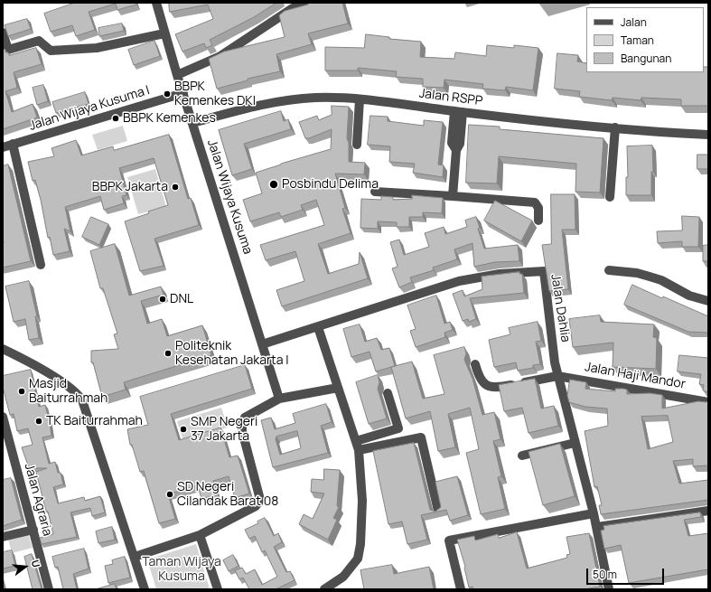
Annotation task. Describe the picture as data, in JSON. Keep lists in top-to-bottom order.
{
  "streets": {
    "street": [
      "Jalan RSPP",
      "Jalan Wijaya Kusuma I",
      "Jalan Wijaya Kusuma",
      "Jalan Dahlia",
      "Jalan Haji Mandor",
      "Jalan Agraria"
    ]
  },
  "crossings": [
    ["Jalan RSPP", "Jalan Wijaya Kusuma"],
    ["Jalan Wijaya Kusuma I", "Jalan Wijaya Kusuma"],
    ["Jalan Wijaya Kusuma", "Jalan Dahlia"],
    ["Jalan Dahlia", "Jalan Haji Mandor"]
  ],
  "parks": ["Taman Wijaya Kusuma"],
  "places": [
    "BBPK Kemenkes DKI",
    "BBPK Kemenkes",
    "Posbindu Delima",
    "BBPK Jakarta",
    "DNL",
    "Politeknik Kesehatan Jakarta I",
    "Masjid Baiturrahmah",
    "TK Baiturrahmah",
    "SMP Negeri 37 Jakarta",
    "SD Negeri Cilandak Barat 08"
  ],
  "legend": ["Jalan", "Taman", "Bangunan"],
  "scale_bar": "50 m",
  "north": "right"
}
